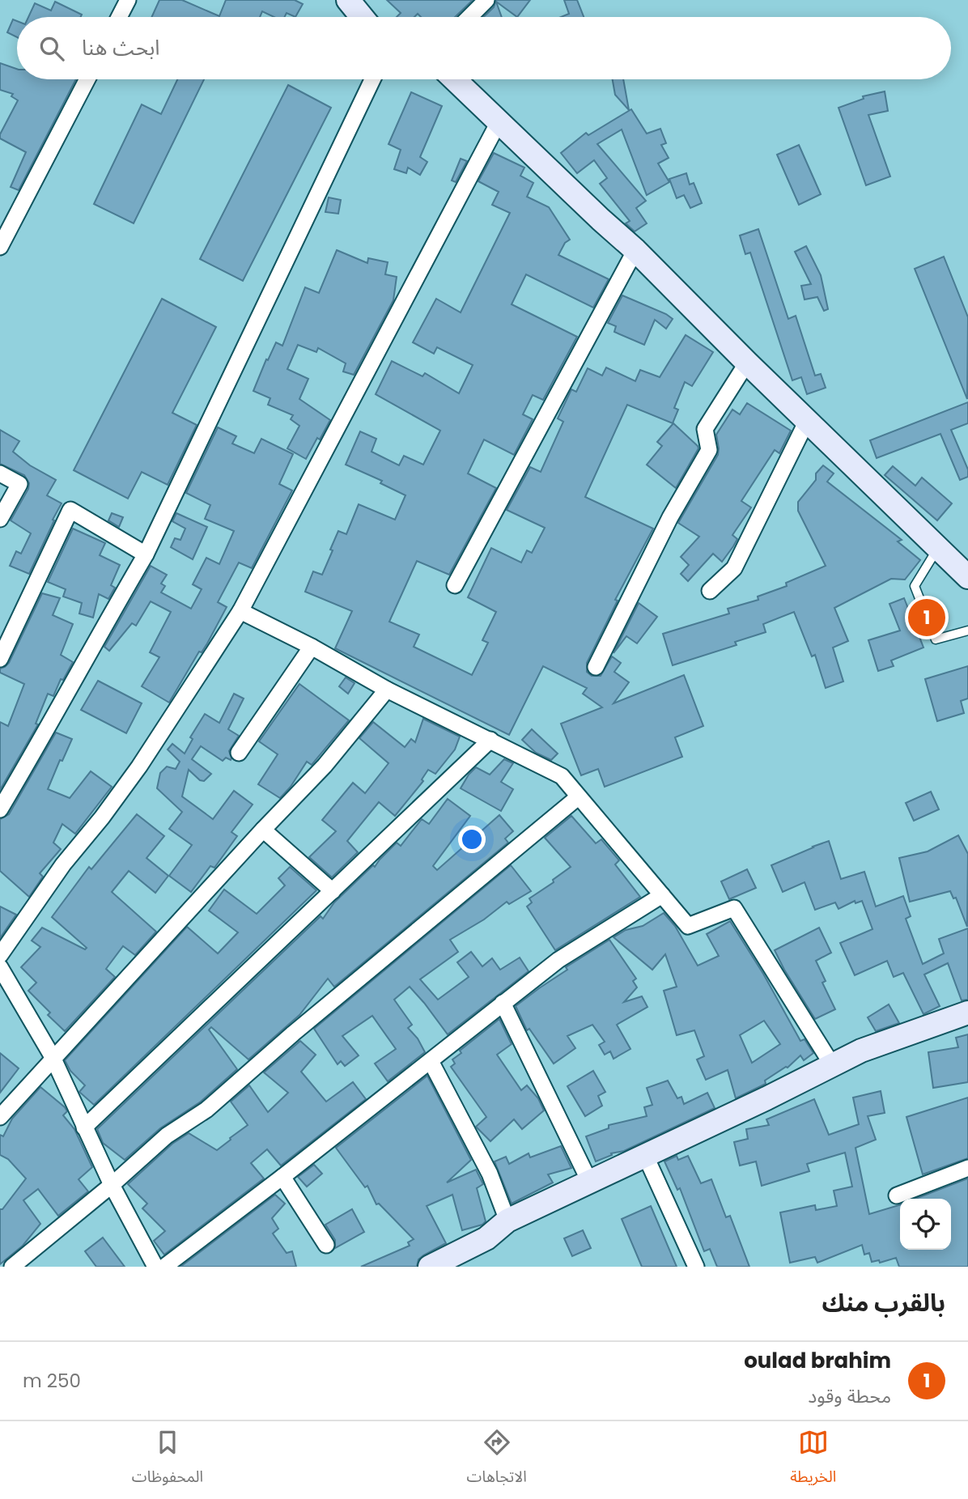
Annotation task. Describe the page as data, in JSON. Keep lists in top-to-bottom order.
{
  "page": {
    "search": "ابحث هنا",
    "pins": "1",
    "heading": "بالقرب منك",
    "list": [
      {
        "mark": "1",
        "name": "oulad brahim",
        "note": "محطة وقود",
        "value": "250 m"
      }
    ],
    "nav": ["الخريطة", "الاتجاهات", "المحفوظات"]
  }
}
